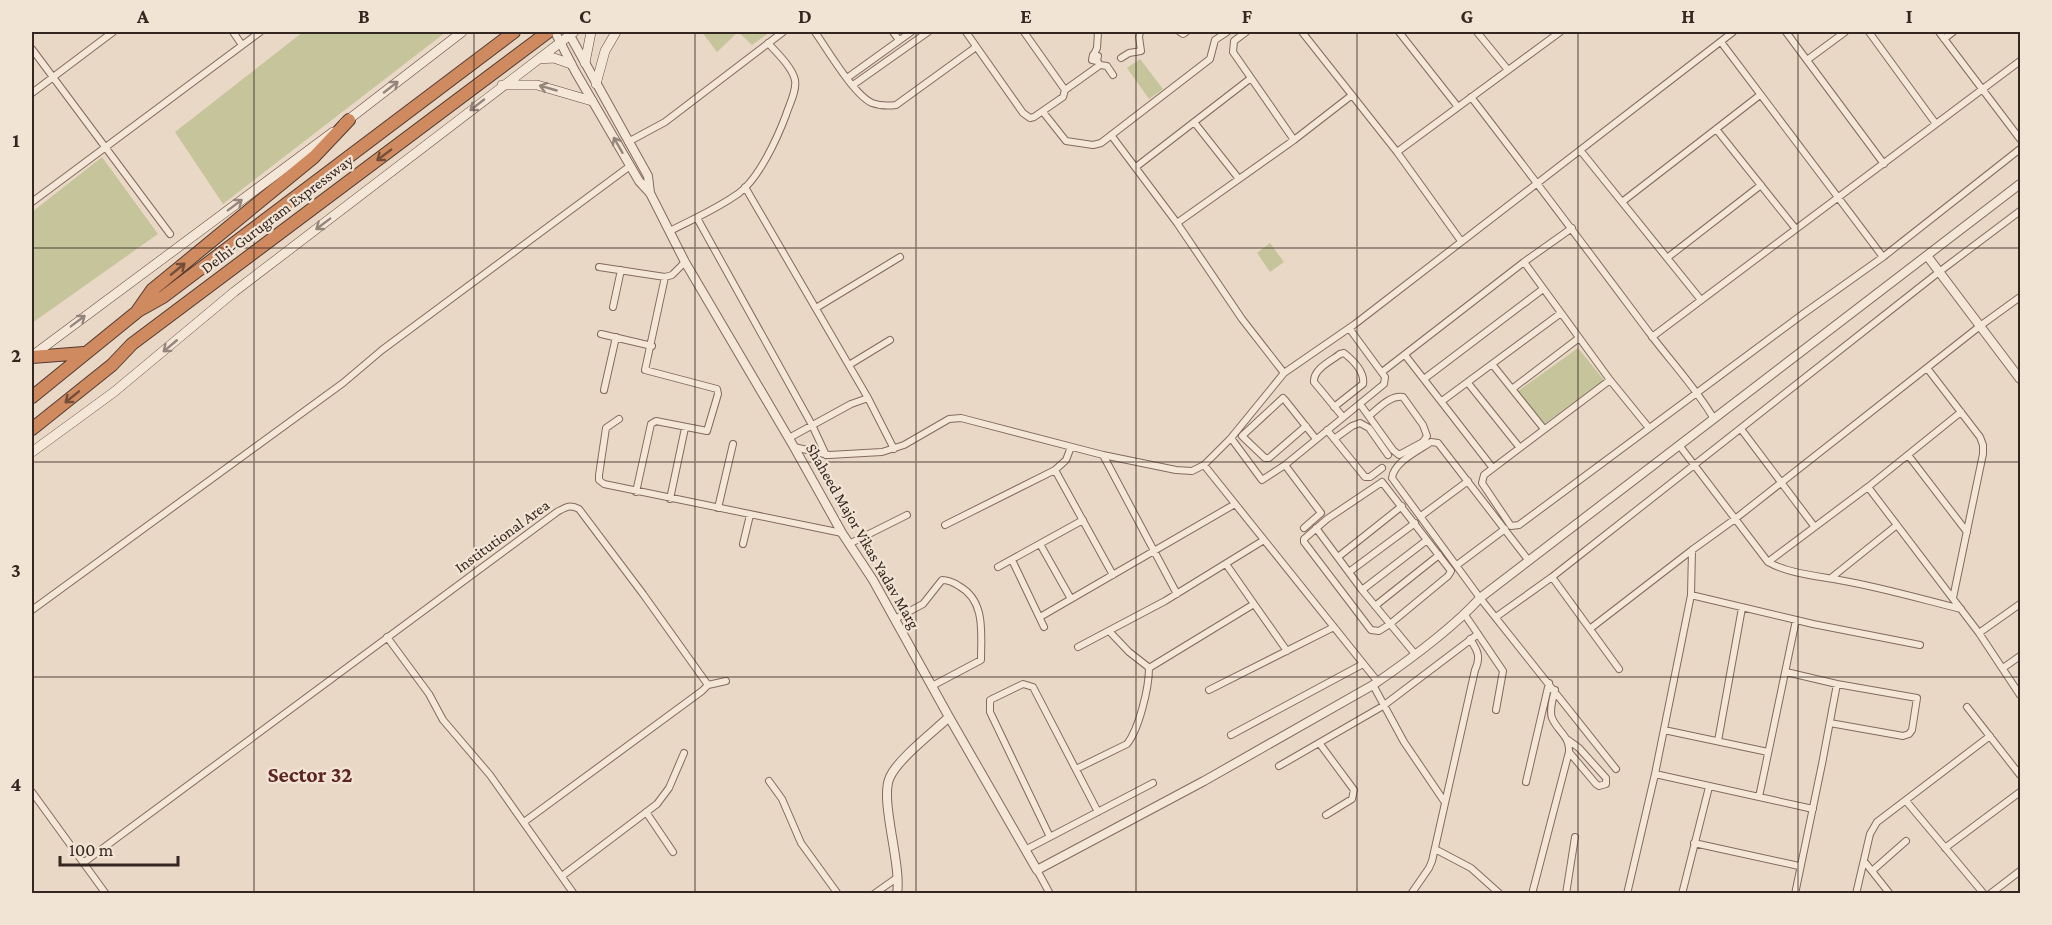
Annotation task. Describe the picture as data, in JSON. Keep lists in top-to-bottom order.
{
  "streets": {
    "highway": ["Delhi-Gurugram Expressway"],
    "street": ["Institutional Area", "Shaheed Major Vikas Yadav Marg"]
  },
  "districts": ["Sector 32"],
  "scale_bar": "100 m",
  "grid": {
    "columns": [
      "A",
      "B",
      "C",
      "D",
      "E",
      "F",
      "G",
      "H",
      "I"
    ],
    "rows": [
      "1",
      "2",
      "3",
      "4"
    ]
  }
}
